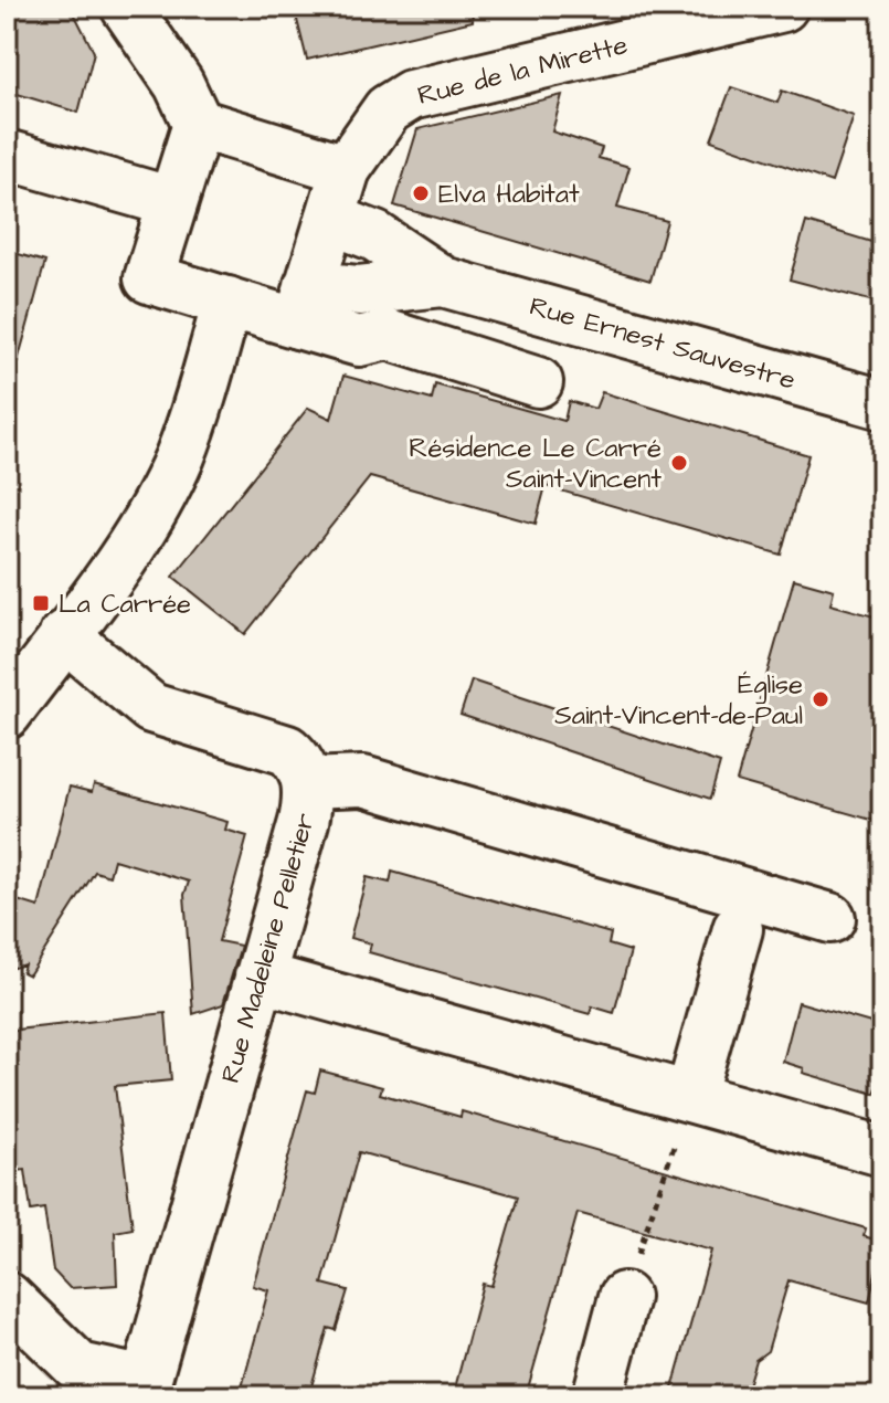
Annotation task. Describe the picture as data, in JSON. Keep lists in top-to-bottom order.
{
  "streets": {
    "street": ["Rue de la Mirette", "Rue Ernest Sauvestre", "Rue Madeleine Pelletier"]
  },
  "crossings": [
    ["Rue de la Mirette", "Rue Ernest Sauvestre"]
  ],
  "places": {
    "other": ["Elva Habitat", "Résidence Le Carré Saint-Vincent", "Église Saint-Vincent-de-Paul"],
    "transit": ["La Carrée"]
  }
}
